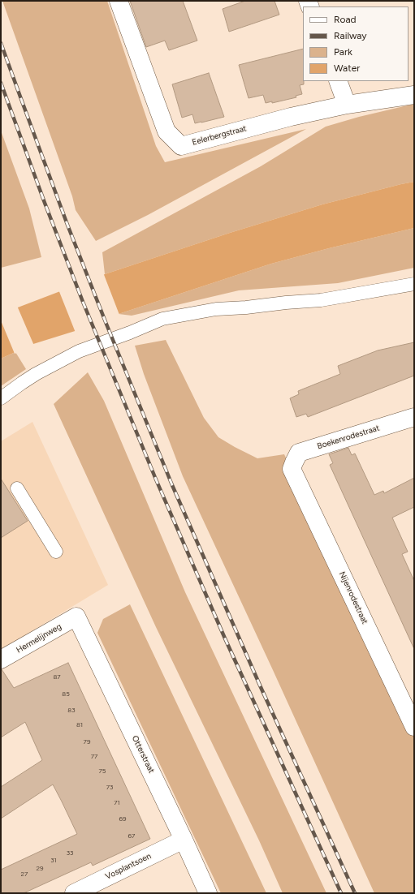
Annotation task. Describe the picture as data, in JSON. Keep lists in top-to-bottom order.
{
  "streets": {
    "street": [
      "Eelerbergstraat",
      "Boekenrodestraat",
      "Nijenrodestraat",
      "Hermelijnweg",
      "Otterstraat",
      "Vosplantsoen"
    ]
  },
  "crossings": [
    ["Boekenrodestraat", "Nijenrodestraat"],
    ["Hermelijnweg", "Otterstraat"],
    ["Otterstraat", "Vosplantsoen"]
  ],
  "house_numbers": [
    "87",
    "85",
    "83",
    "81",
    "79",
    "77",
    "75",
    "73",
    "71",
    "69",
    "67",
    "33",
    "31",
    "29",
    "27"
  ],
  "legend": [
    "Road",
    "Railway",
    "Park",
    "Water"
  ]
}
